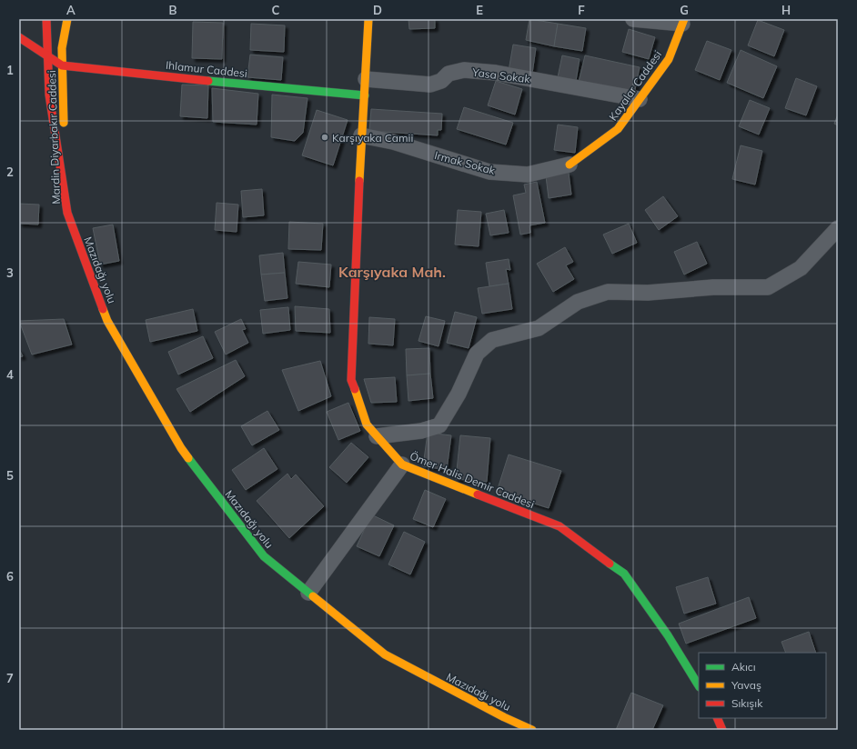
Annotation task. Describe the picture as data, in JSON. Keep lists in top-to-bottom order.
{
  "streets": {
    "street": [
      "Ihlamur Caddesi",
      "Yasa Sokak",
      "Kayalar Caddesi",
      "Mardin Diyarbakır Caddesi",
      "Irmak Sokak",
      "Mazıdağı yolu",
      "Ömer Halis Demir Caddesi"
    ]
  },
  "crossings": [
    ["Ihlamur Caddesi", "Mardin Diyarbakır Caddesi"],
    ["Ihlamur Caddesi", "Ömer Halis Demir Caddesi"],
    ["Yasa Sokak", "Kayalar Caddesi"],
    ["Yasa Sokak", "Ömer Halis Demir Caddesi"],
    ["Kayalar Caddesi", "Irmak Sokak"],
    ["Mardin Diyarbakır Caddesi", "Mazıdağı yolu"],
    ["Irmak Sokak", "Ömer Halis Demir Caddesi"]
  ],
  "districts": ["Karşıyaka Mah."],
  "places": ["Karşıyaka Camii"],
  "legend": ["Akıcı", "Yavaş", "Sıkışık"],
  "grid": {
    "columns": [
      "A",
      "B",
      "C",
      "D",
      "E",
      "F",
      "G",
      "H"
    ],
    "rows": [
      "1",
      "2",
      "3",
      "4",
      "5",
      "6",
      "7"
    ]
  }
}
